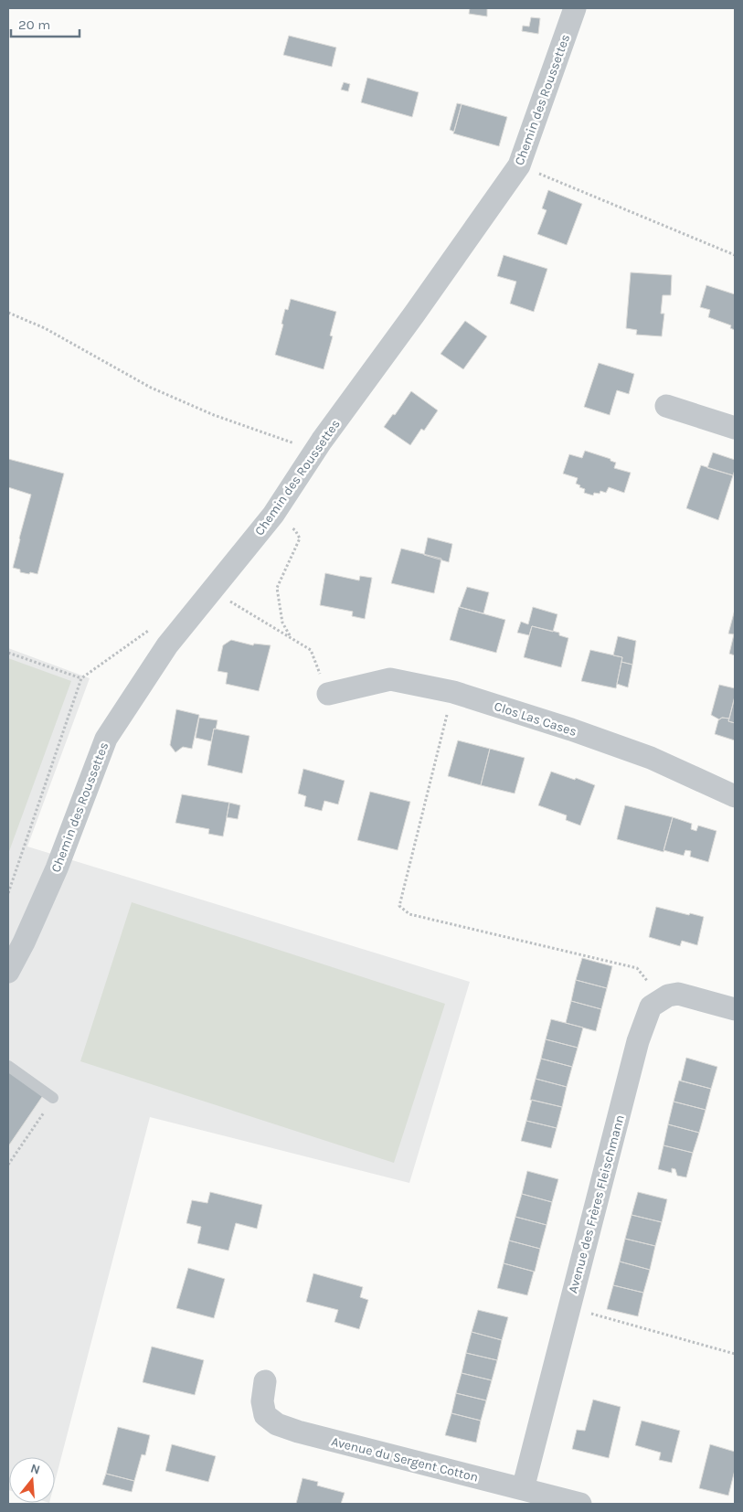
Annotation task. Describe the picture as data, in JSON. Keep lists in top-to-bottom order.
{
  "streets": {
    "street": [
      "Chemin des Roussettes",
      "Clos Las Cases",
      "Avenue des Frères Fleischmann",
      "Avenue du Sergent Cotton"
    ]
  },
  "crossings": [
    ["Avenue des Frères Fleischmann", "Avenue du Sergent Cotton"]
  ],
  "scale_bar": "20 m",
  "north": "top"
}
